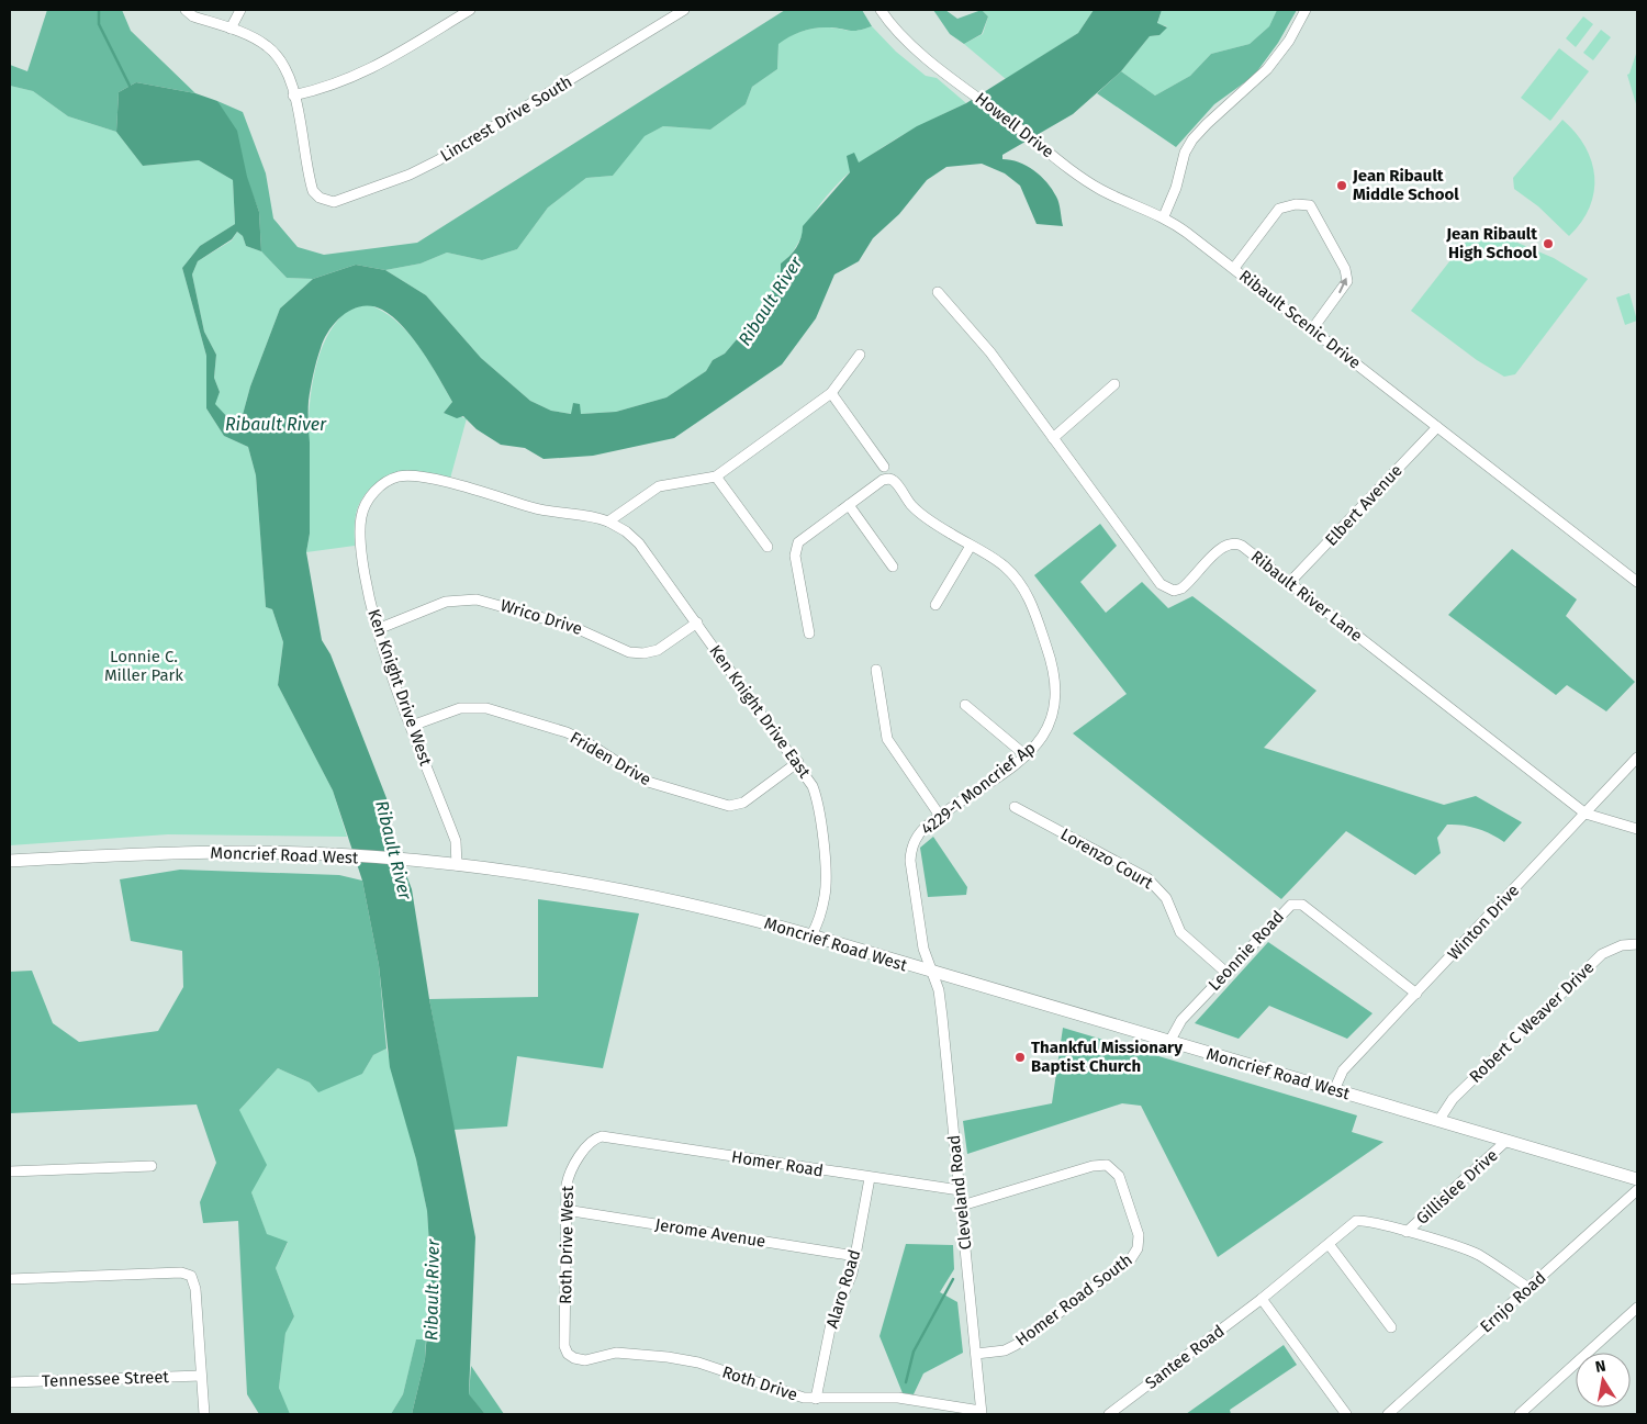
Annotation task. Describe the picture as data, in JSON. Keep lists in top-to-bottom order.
{
  "streets": {
    "main road": ["Moncrief Road West"],
    "street": [
      "Lincrest Drive South",
      "Howell Drive",
      "Ribault Scenic Drive",
      "Elbert Avenue",
      "Ribault River Lane",
      "Wrico Drive",
      "Ken Knight Drive West",
      "Ken Knight Drive East",
      "Friden Drive",
      "4229-1 Moncrief Ap",
      "Lorenzo Court",
      "Winton Drive",
      "Leonnie Road",
      "Robert C Weaver Drive",
      "Homer Road",
      "Gillislee Drive",
      "Cleveland Road",
      "Jerome Avenue",
      "Roth Drive West",
      "Alaro Road",
      "Homer Road South",
      "Ernjo Road",
      "Santee Road",
      "Tennessee Street",
      "Roth Drive"
    ]
  },
  "crossings": [
    ["Howell Drive", "Ribault Scenic Drive"],
    ["Ribault Scenic Drive", "Elbert Avenue"],
    ["Elbert Avenue", "Ribault River Lane"],
    ["Ribault River Lane", "Winton Drive"],
    ["Wrico Drive", "Ken Knight Drive West"],
    ["Wrico Drive", "Ken Knight Drive East"],
    ["Ken Knight Drive West", "Ken Knight Drive East"],
    ["Ken Knight Drive West", "Friden Drive"],
    ["Ken Knight Drive West", "Moncrief Road West"],
    ["Ken Knight Drive East", "Friden Drive"],
    ["Ken Knight Drive East", "Moncrief Road West"],
    ["4229-1 Moncrief Ap", "Moncrief Road West"],
    ["4229-1 Moncrief Ap", "Cleveland Road"],
    ["Moncrief Road West", "Winton Drive"],
    ["Moncrief Road West", "Leonnie Road"],
    ["Moncrief Road West", "Robert C Weaver Drive"],
    ["Moncrief Road West", "Gillislee Drive"],
    ["Moncrief Road West", "Cleveland Road"],
    ["Lorenzo Court", "Leonnie Road"],
    ["Winton Drive", "Leonnie Road"],
    ["Homer Road", "Cleveland Road"],
    ["Homer Road", "Roth Drive West"],
    ["Homer Road", "Alaro Road"],
    ["Cleveland Road", "Homer Road South"],
    ["Cleveland Road", "Roth Drive"],
    ["Jerome Avenue", "Roth Drive West"],
    ["Jerome Avenue", "Alaro Road"],
    ["Roth Drive West", "Roth Drive"],
    ["Alaro Road", "Roth Drive"]
  ],
  "water": ["Ribault River"],
  "parks": ["Lonnie C. Miller Park"],
  "places": ["Jean Ribault Middle School", "Jean Ribault High School", "Thankful Missionary Baptist Church"],
  "north": "top"
}
